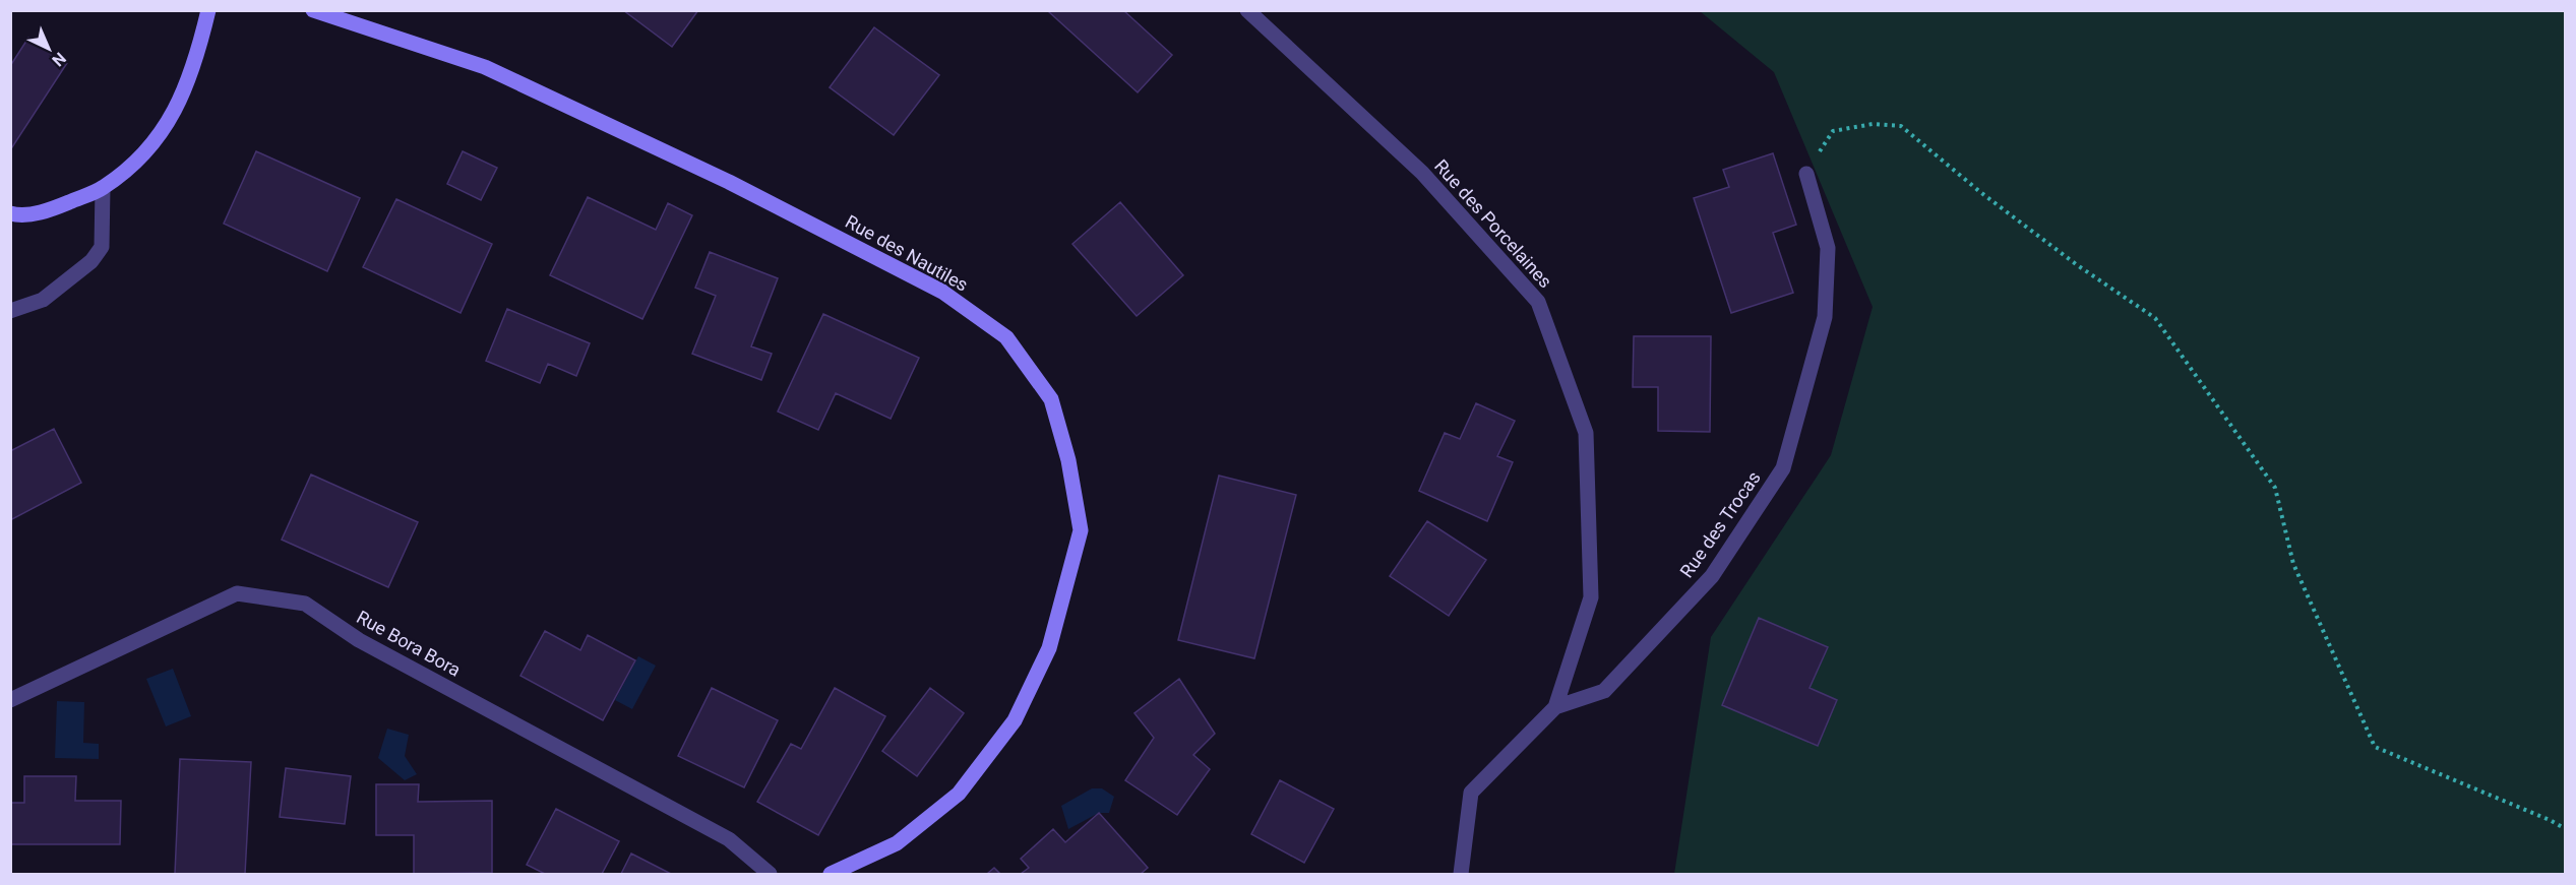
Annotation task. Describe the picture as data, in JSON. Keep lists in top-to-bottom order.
{
  "streets": {
    "street": [
      "Rue des Porcelaines",
      "Rue des Nautiles",
      "Rue des Trocas",
      "Rue Bora Bora"
    ]
  },
  "crossings": [
    ["Rue des Porcelaines", "Rue des Trocas"]
  ],
  "north": "bottom right"
}
